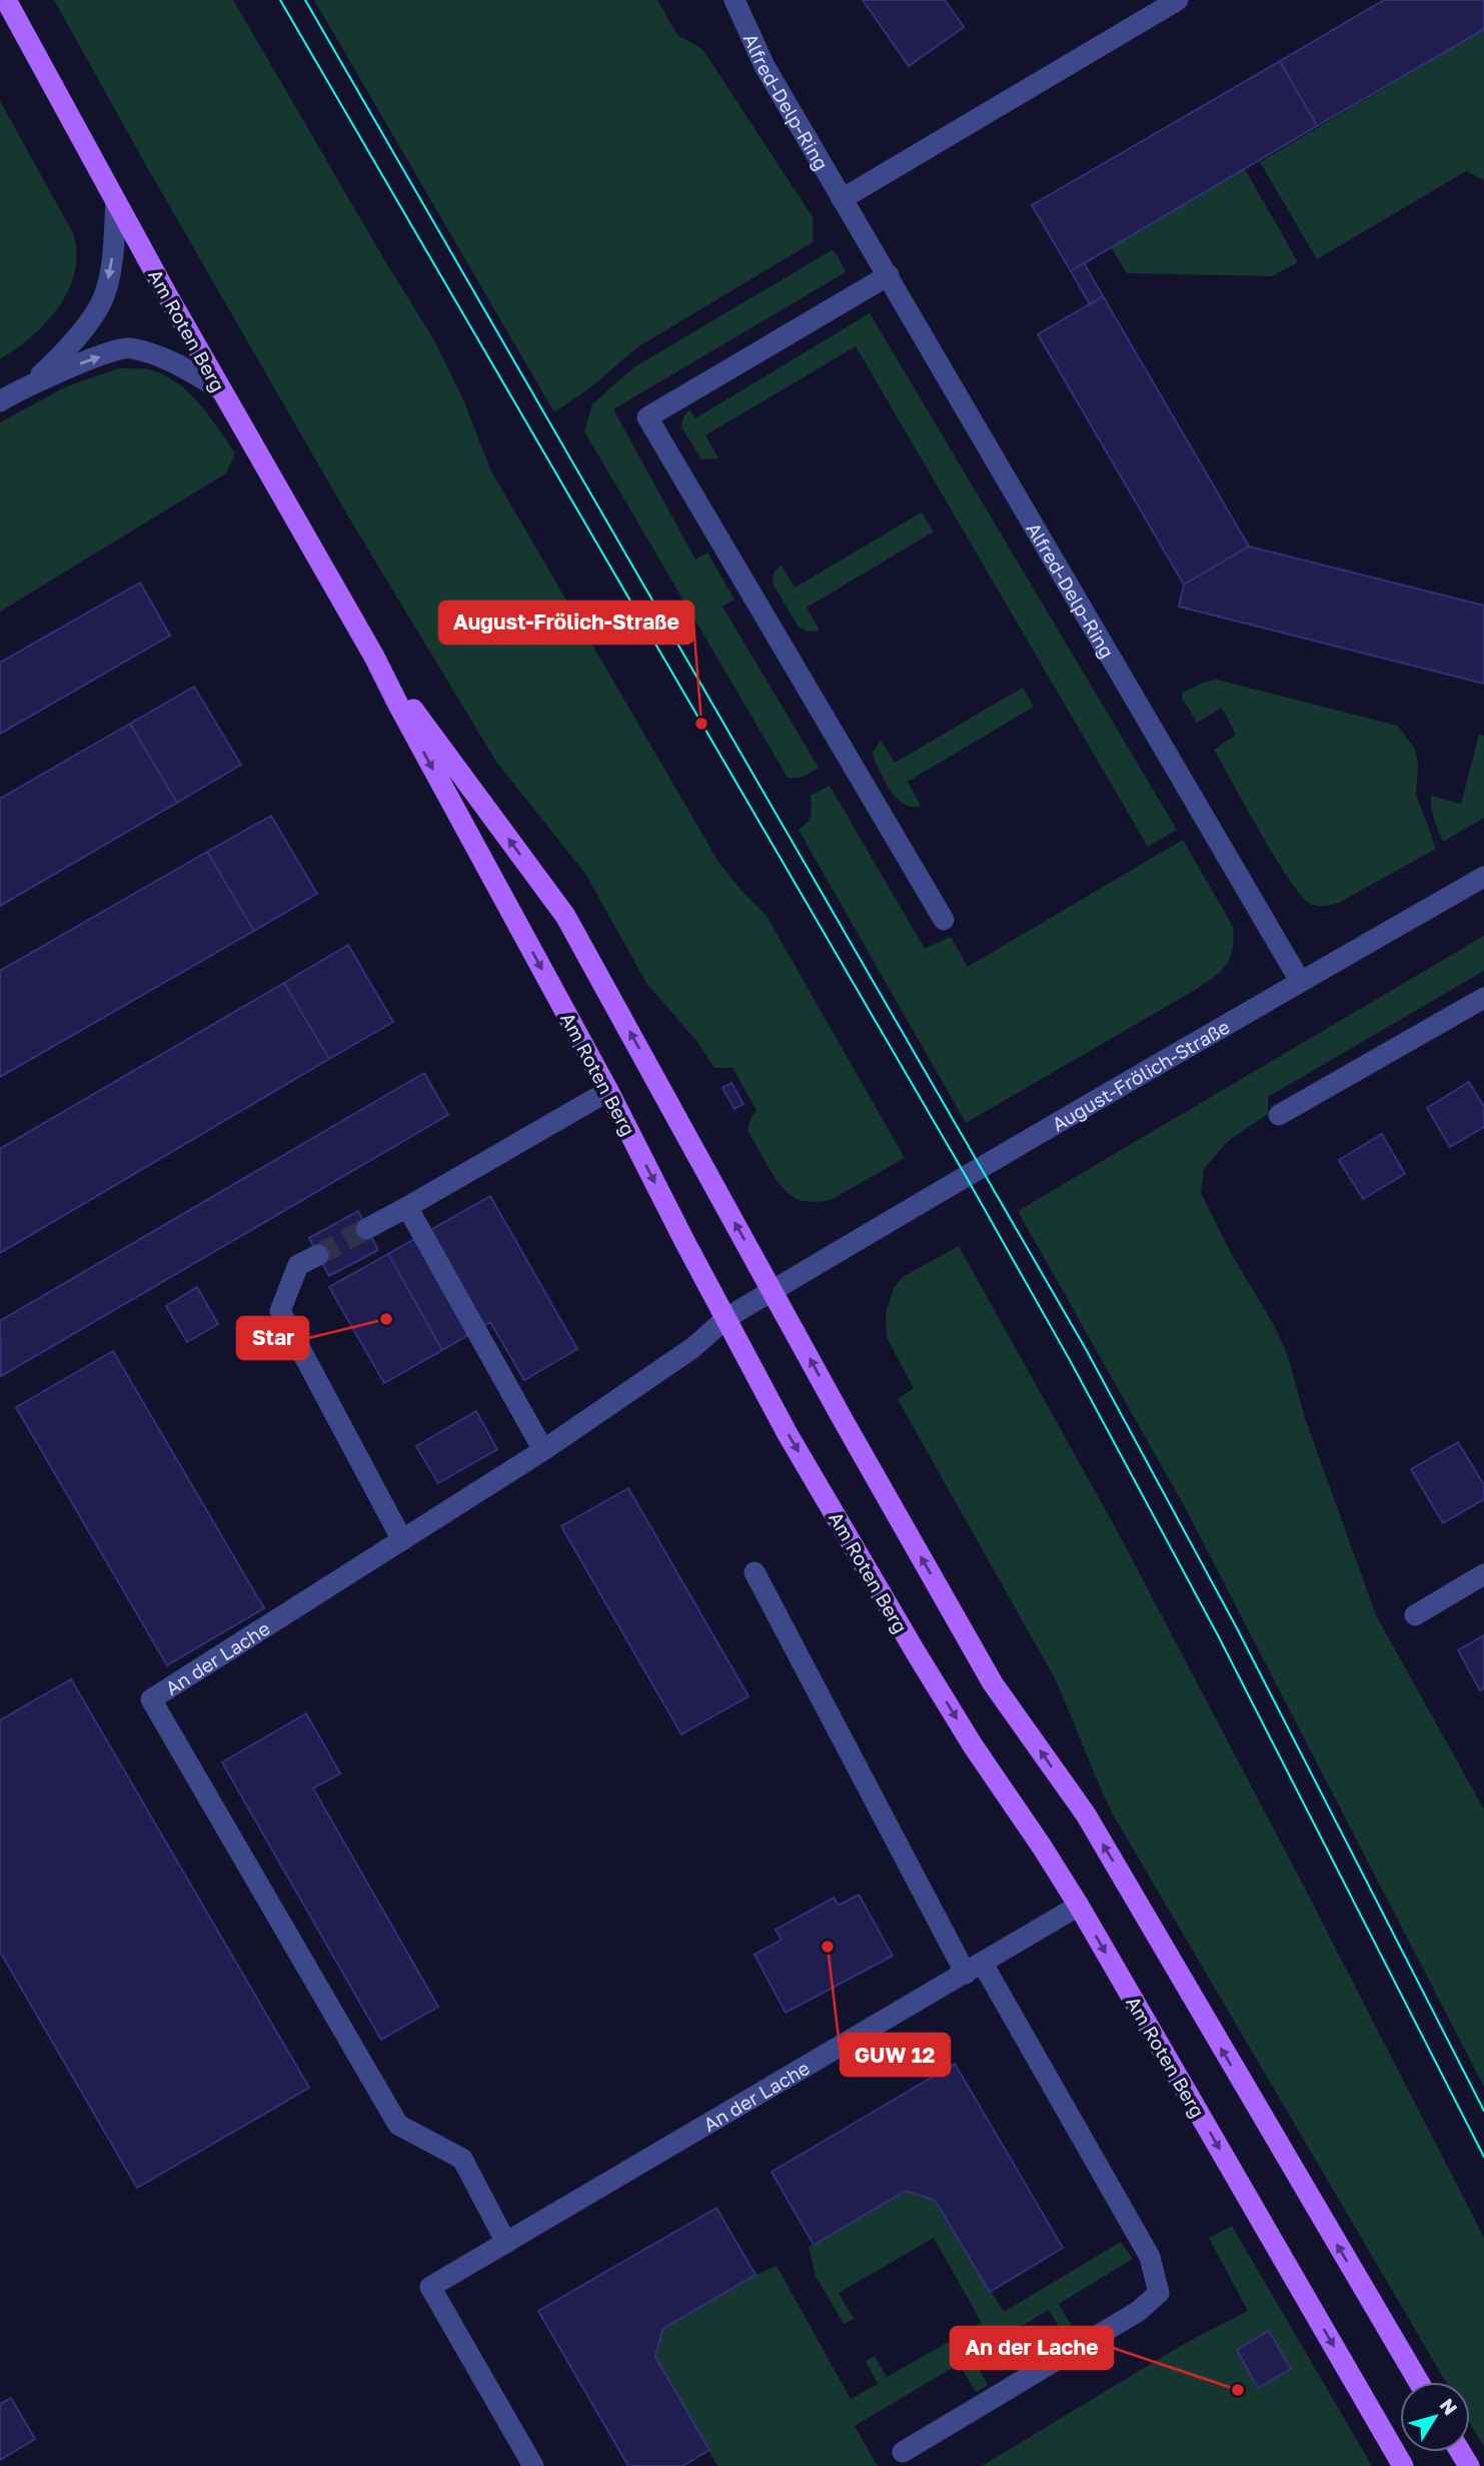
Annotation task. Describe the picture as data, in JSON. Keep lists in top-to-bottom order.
{
  "streets": {
    "main road": ["Am Roten Berg"],
    "street": ["Alfred-Delp-Ring", "August-Frölich-Straße", "An der Lache"]
  },
  "crossings": [
    ["Alfred-Delp-Ring", "August-Frölich-Straße"],
    ["Am Roten Berg", "August-Frölich-Straße"],
    ["Am Roten Berg", "An der Lache"],
    ["August-Frölich-Straße", "An der Lache"]
  ],
  "places": [
    "August-Frölich-Straße",
    "Star",
    "GUW 12",
    "An der Lache"
  ],
  "north": "top right"
}
